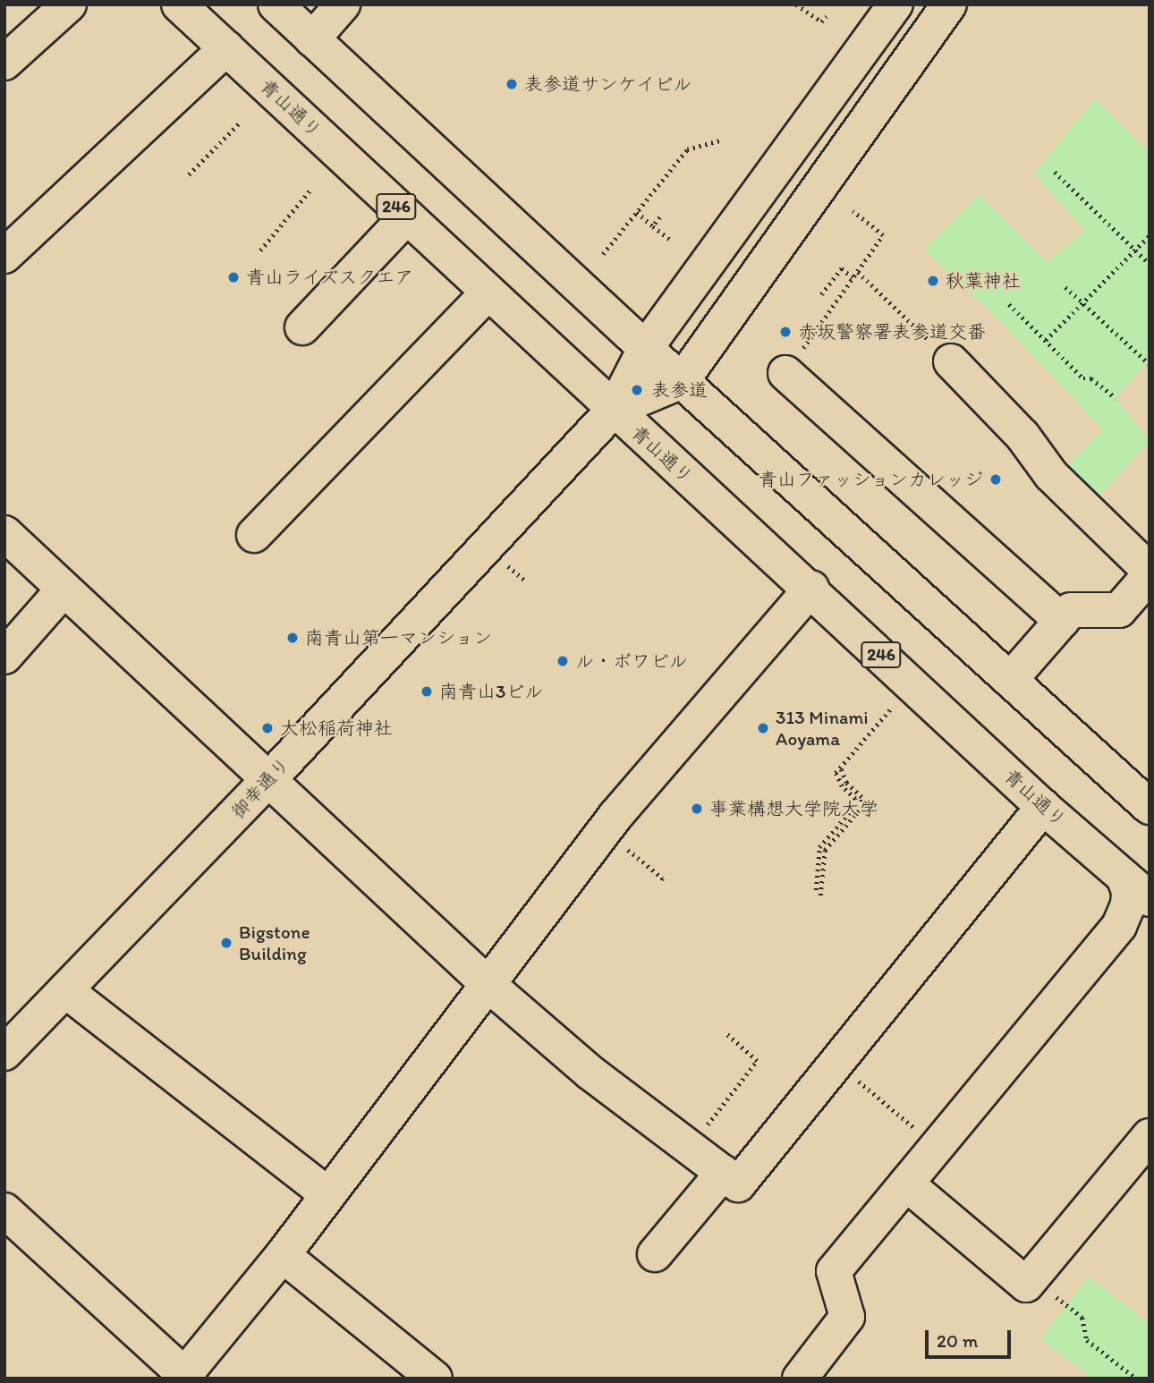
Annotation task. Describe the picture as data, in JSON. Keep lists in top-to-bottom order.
{
  "streets": {
    "main road": ["青山通り", "246", "御幸通り"]
  },
  "crossings": [
    ["青山通り", "御幸通り"]
  ],
  "places": [
    "表参道サンケイビル",
    "青山ライズスクエア",
    "秋葉神社",
    "赤坂警察署表参道交番",
    "表参道",
    "青山ファッションカレッジ",
    "南青山第一マンション",
    "ル・ボワビル",
    "南青山3ビル",
    "大松稲荷神社",
    "313 Minami Aoyama",
    "事業構想大学院大学",
    "Bigstone Building"
  ],
  "scale_bar": "20 m"
}
